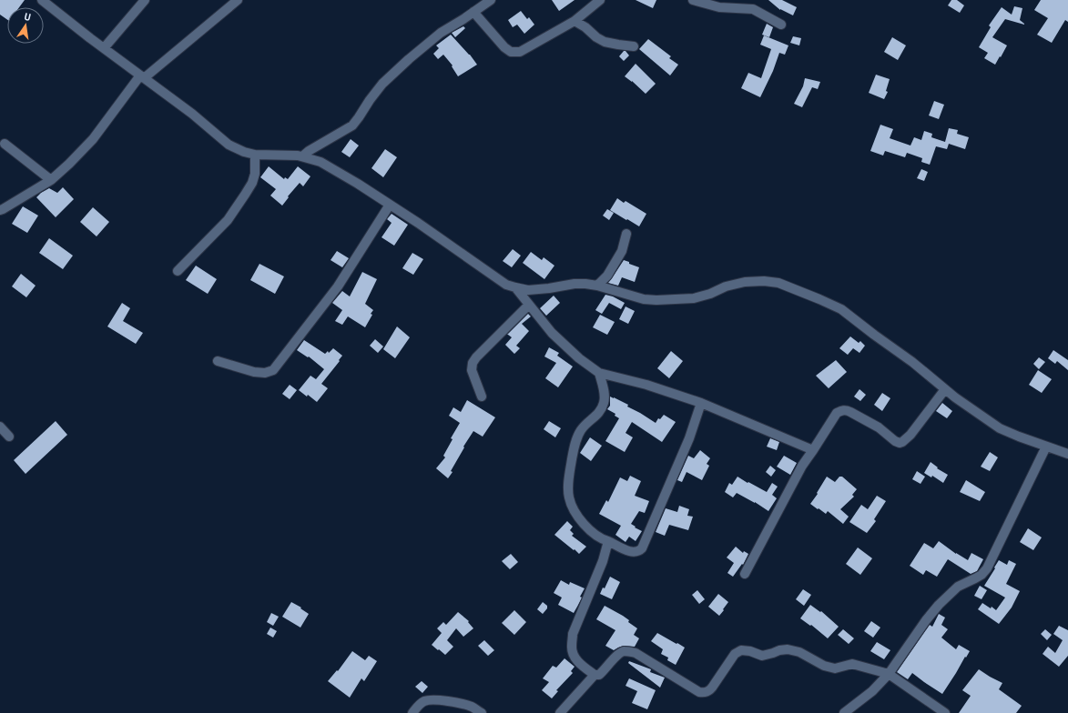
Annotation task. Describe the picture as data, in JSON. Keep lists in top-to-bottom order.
{
  "north": "top"
}
